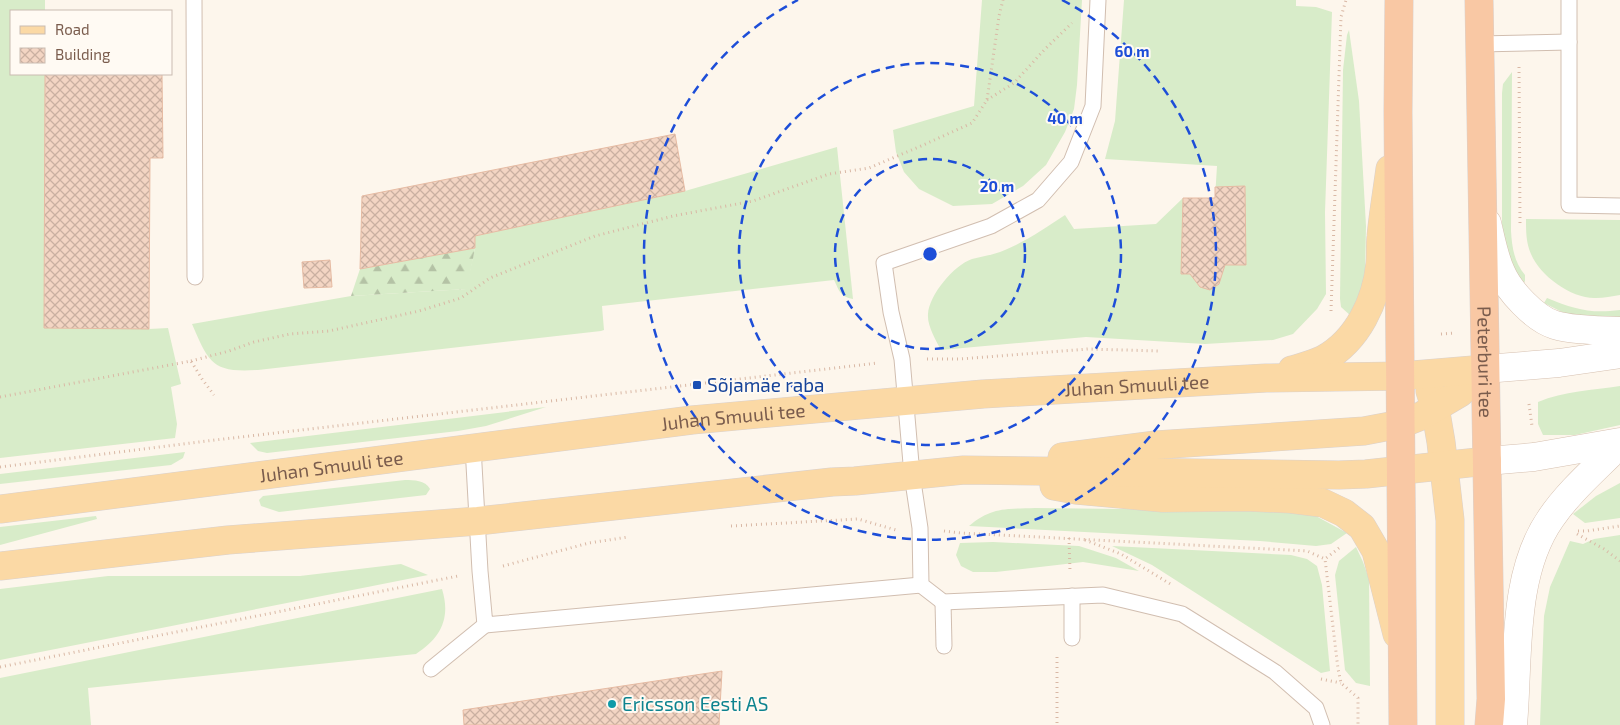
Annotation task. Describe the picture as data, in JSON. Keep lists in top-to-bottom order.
{
  "streets": {
    "highway": ["Peterburi tee"],
    "main road": ["Juhan Smuuli tee"]
  },
  "crossings": [
    ["Peterburi tee", "Juhan Smuuli tee"]
  ],
  "places": {
    "transit": ["Sõjamäe raba"],
    "other": ["Ericsson Eesti AS"]
  },
  "legend": ["Road", "Building"],
  "rings": ["60 m", "40 m", "20 m"]
}
